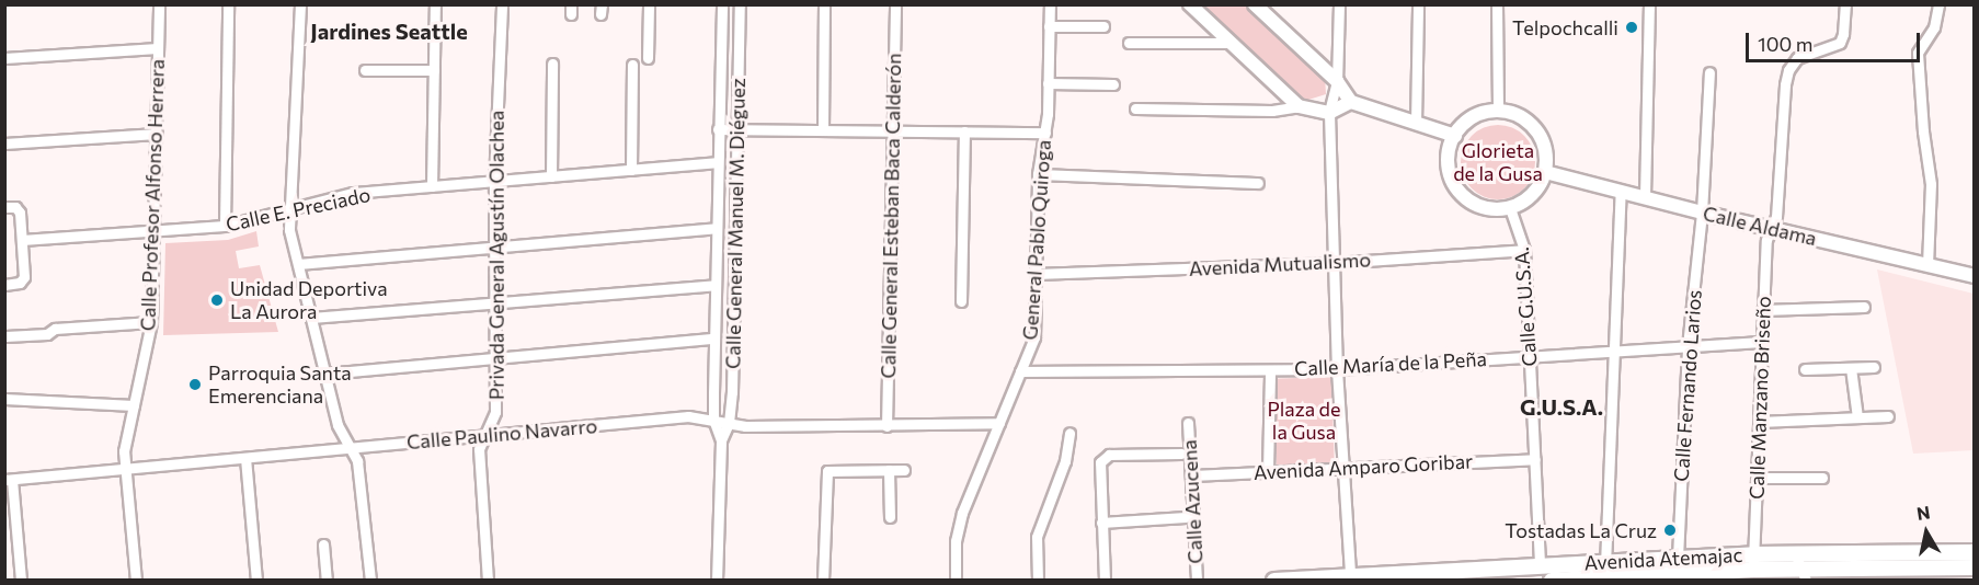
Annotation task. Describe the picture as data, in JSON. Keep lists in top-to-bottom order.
{
  "streets": {
    "main road": ["Avenida Atemajac"],
    "street": [
      "Calle Profesor Alfonso Herrera",
      "Calle E. Preciado",
      "Calle General Esteban Baca Calderón",
      "Calle General Manuel M. Diéguez",
      "Calle Aldama",
      "General Pablo Quiroga",
      "Privada General Agustín Olachea",
      "Avenida Mutualismo",
      "Calle G.U.S.A.",
      "Calle María de la Peña",
      "Calle Fernando Larios",
      "Calle Manzano Briseño",
      "Calle Paulino Navarro",
      "Avenida Amparo Goribar",
      "Calle Azucena"
    ]
  },
  "crossings": [
    ["Calle Profesor Alfonso Herrera", "Calle E. Preciado"],
    ["Calle Profesor Alfonso Herrera", "Calle Paulino Navarro"],
    ["Calle E. Preciado", "Calle General Manuel M. Diéguez"],
    ["Calle E. Preciado", "Privada General Agustín Olachea"],
    ["Calle General Esteban Baca Calderón", "Calle Paulino Navarro"],
    ["Calle General Manuel M. Diéguez", "Calle Paulino Navarro"],
    ["Calle Aldama", "Calle G.U.S.A."],
    ["Calle Aldama", "Calle Fernando Larios"],
    ["Calle Aldama", "Calle Manzano Briseño"],
    ["General Pablo Quiroga", "Avenida Mutualismo"],
    ["General Pablo Quiroga", "Calle María de la Peña"],
    ["General Pablo Quiroga", "Calle Paulino Navarro"],
    ["Privada General Agustín Olachea", "Calle Paulino Navarro"],
    ["Avenida Mutualismo", "Calle G.U.S.A."],
    ["Calle G.U.S.A.", "Calle María de la Peña"],
    ["Calle G.U.S.A.", "Avenida Amparo Goribar"],
    ["Calle G.U.S.A.", "Avenida Atemajac"],
    ["Calle María de la Peña", "Calle Fernando Larios"],
    ["Calle María de la Peña", "Calle Manzano Briseño"],
    ["Calle Fernando Larios", "Avenida Atemajac"],
    ["Calle Manzano Briseño", "Avenida Atemajac"],
    ["Avenida Amparo Goribar", "Calle Azucena"]
  ],
  "districts": ["Jardines Seattle", "G.U.S.A."],
  "parks": ["Glorieta de la Gusa", "Plaza de la Gusa"],
  "places": [
    "Telpochcalli",
    "Unidad Deportiva La Aurora",
    "Parroquia Santa Emerenciana",
    "Tostadas La Cruz"
  ],
  "scale_bar": "100 m",
  "north": "top"
}
